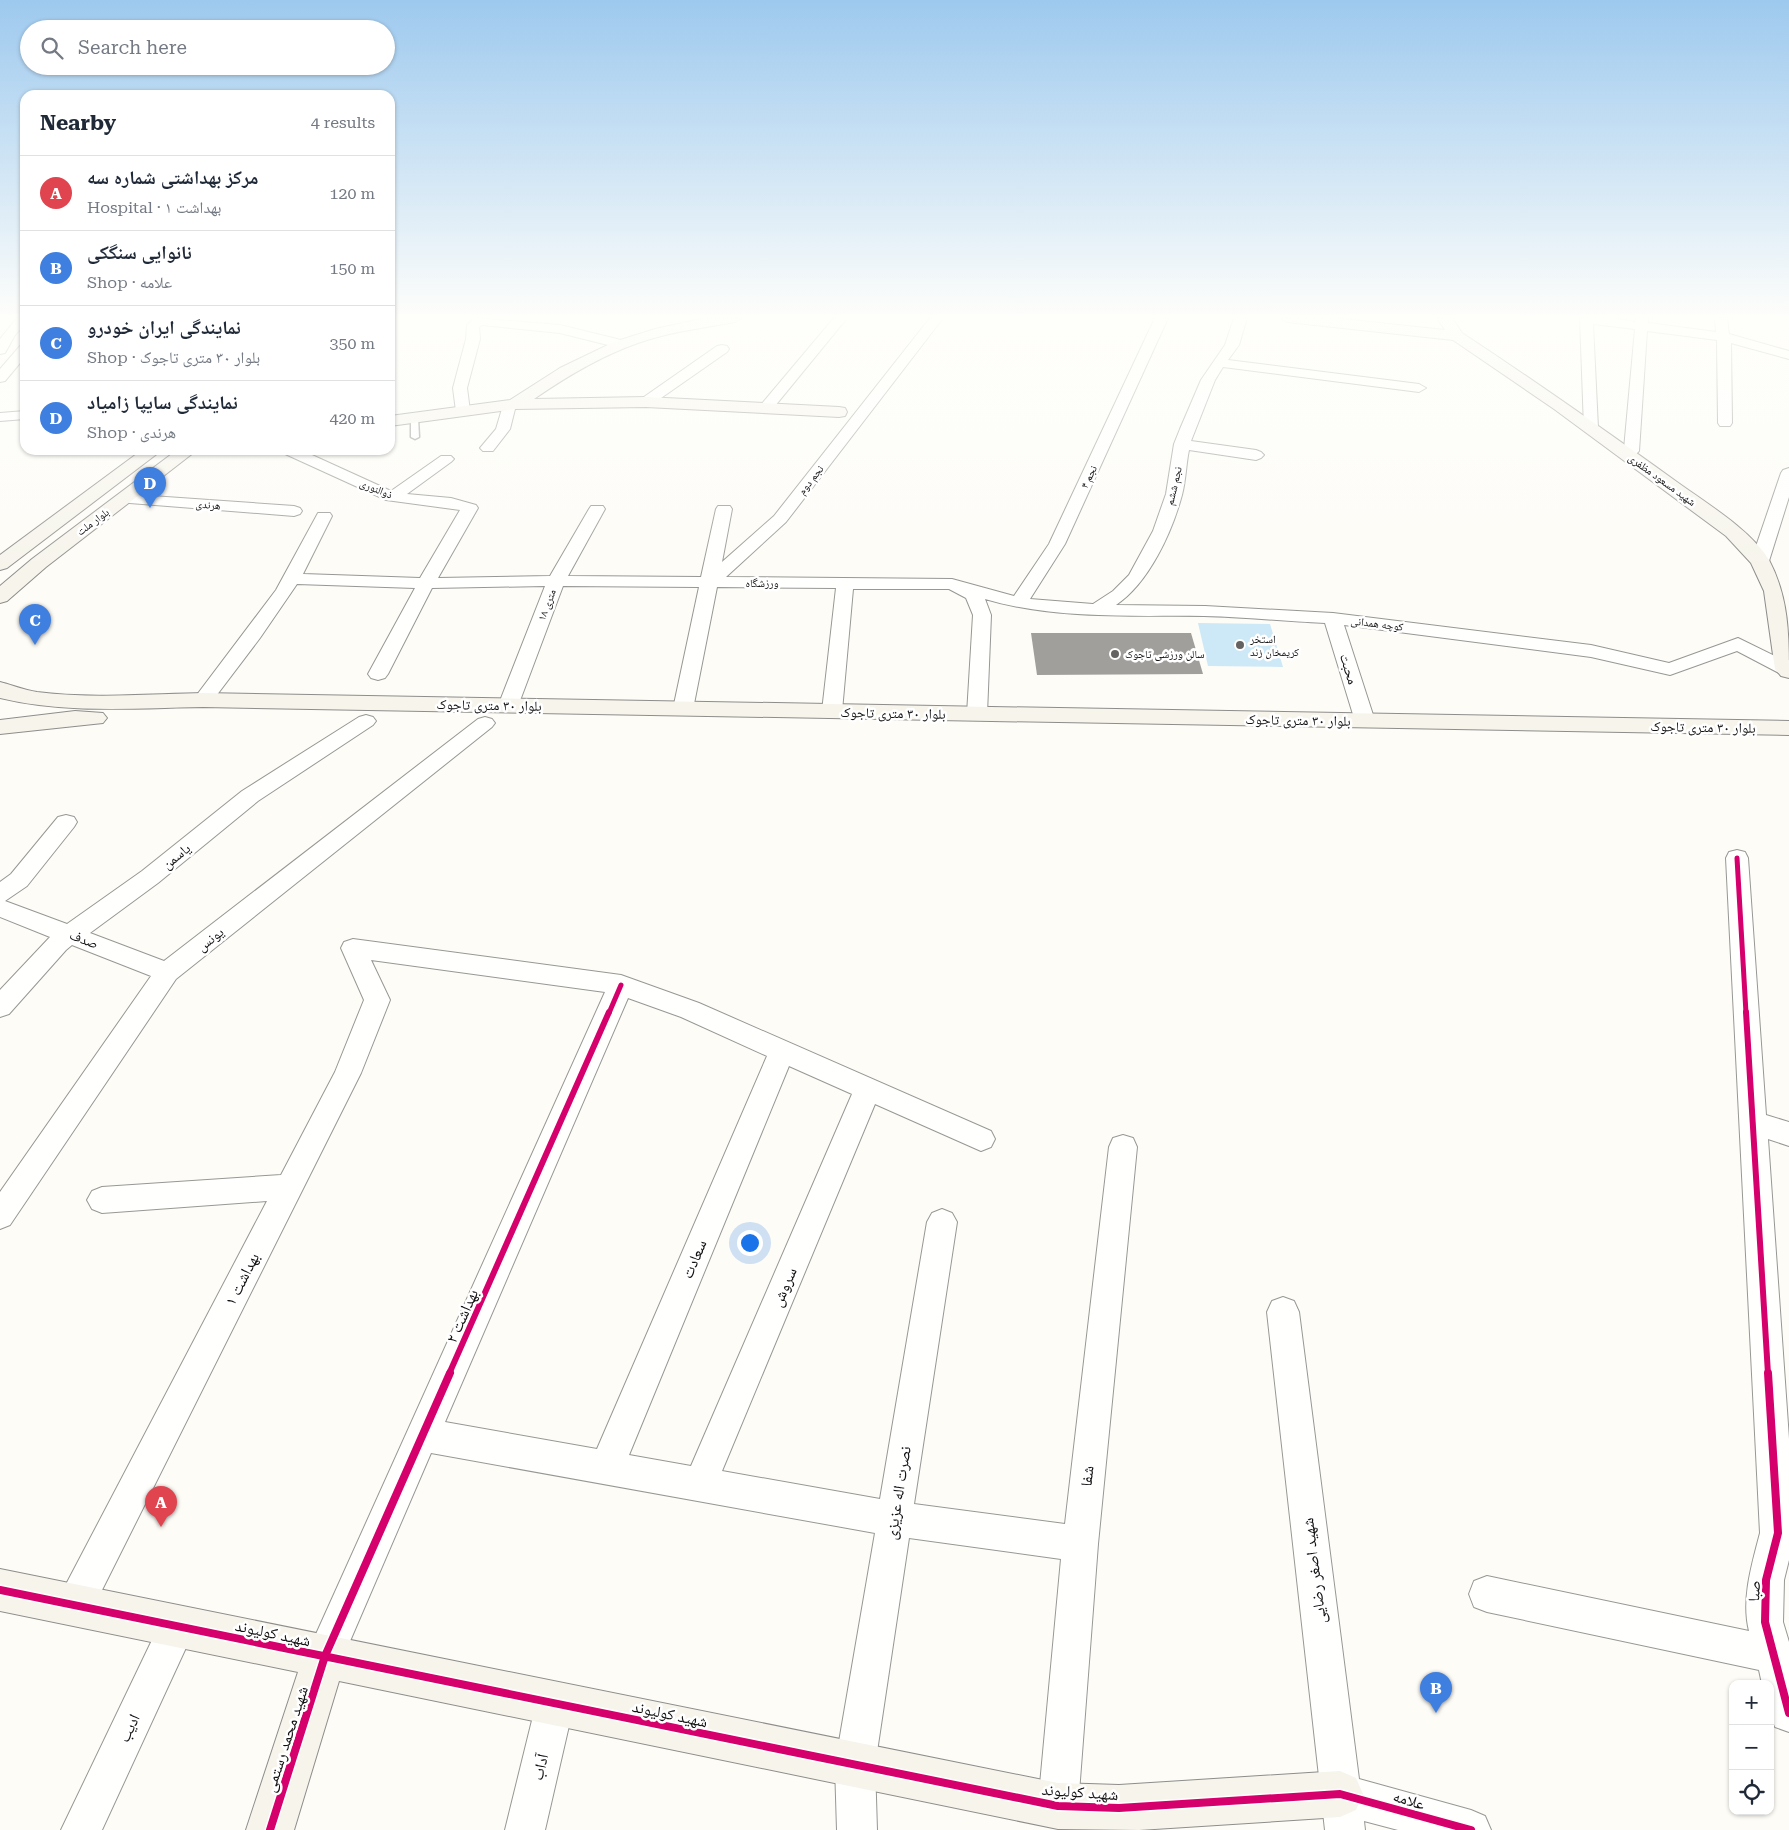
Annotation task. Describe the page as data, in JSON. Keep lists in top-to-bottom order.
{
  "streets": {
    "main road": [
      "شهید مسعود مظفری",
      "بلوار ملت",
      "بلوار ۳۰ متری تاجوک",
      "شهید کولیوند",
      "شهید محمد رستمی"
    ],
    "street": [
      "نجم ۴",
      "نجم دوم",
      "نجم ششم",
      "ذوالنوری",
      "هرندی",
      "ورزشگاه",
      "۱۸ متری",
      "کوچه همدانی",
      "محبت",
      "یاسمن",
      "صدف",
      "یونس",
      "سعادت",
      "بهداشت ۱",
      "سروش",
      "بهداشت ۲",
      "شفا",
      "نصرت اله عزیزی",
      "شهید اصغر رضایی",
      "صبا",
      "ادیب",
      "آداب",
      "علامه"
    ]
  },
  "crossings": [
    ["نجم ۴", "کوچه همدانی"],
    ["نجم دوم", "ورزشگاه"],
    ["شهید مسعود مظفری", "کوچه همدانی"],
    ["نجم ششم", "کوچه همدانی"],
    ["ذوالنوری", "ورزشگاه"],
    ["هرندی", "بلوار ملت"],
    ["ورزشگاه", "۱۸ متری"],
    ["ورزشگاه", "کوچه همدانی"],
    ["ورزشگاه", "بلوار ۳۰ متری تاجوک"],
    ["۱۸ متری", "بلوار ۳۰ متری تاجوک"],
    ["کوچه همدانی", "محبت"],
    ["محبت", "بلوار ۳۰ متری تاجوک"],
    ["بلوار ۳۰ متری تاجوک", "یاسمن"],
    ["بلوار ۳۰ متری تاجوک", "یونس"],
    ["یاسمن", "صدف"],
    ["صدف", "یونس"],
    ["بهداشت ۱", "بهداشت ۲"],
    ["بهداشت ۱", "شهید کولیوند"],
    ["بهداشت ۲", "شهید کولیوند"],
    ["بهداشت ۲", "شهید محمد رستمی"],
    ["شفا", "شهید کولیوند"],
    ["نصرت اله عزیزی", "شهید کولیوند"],
    ["شهید اصغر رضایی", "شهید کولیوند"],
    ["شهید اصغر رضایی", "علامه"],
    ["شهید کولیوند", "ادیب"],
    ["شهید کولیوند", "شهید محمد رستمی"],
    ["شهید کولیوند", "آداب"],
    ["شهید کولیوند", "علامه"]
  ],
  "places": ["استخر کریمخان زند", "سالن ورزشی تاجوک"],
  "page": {
    "search": "Search here",
    "heading": ["Nearby", "4 results"],
    "list": [
      {
        "mark": "A",
        "name": "مرکز بهداشتی شماره سه",
        "note": "Hospital · بهداشت ۱",
        "value": "120 m"
      },
      {
        "mark": "B",
        "name": "نانوایی سنگکی",
        "note": "Shop · علامه",
        "value": "150 m"
      },
      {
        "mark": "C",
        "name": "نمایندگی ایران خودرو",
        "note": "Shop · بلوار ۳۰ متری تاجوک",
        "value": "350 m"
      },
      {
        "mark": "D",
        "name": "نمایندگی سایپا زامیاد",
        "note": "Shop · هرندی",
        "value": "420 m"
      }
    ],
    "pins": [
      "D",
      "C",
      "A",
      "B"
    ],
    "map_buttons": ["+", "−"]
  }
}
